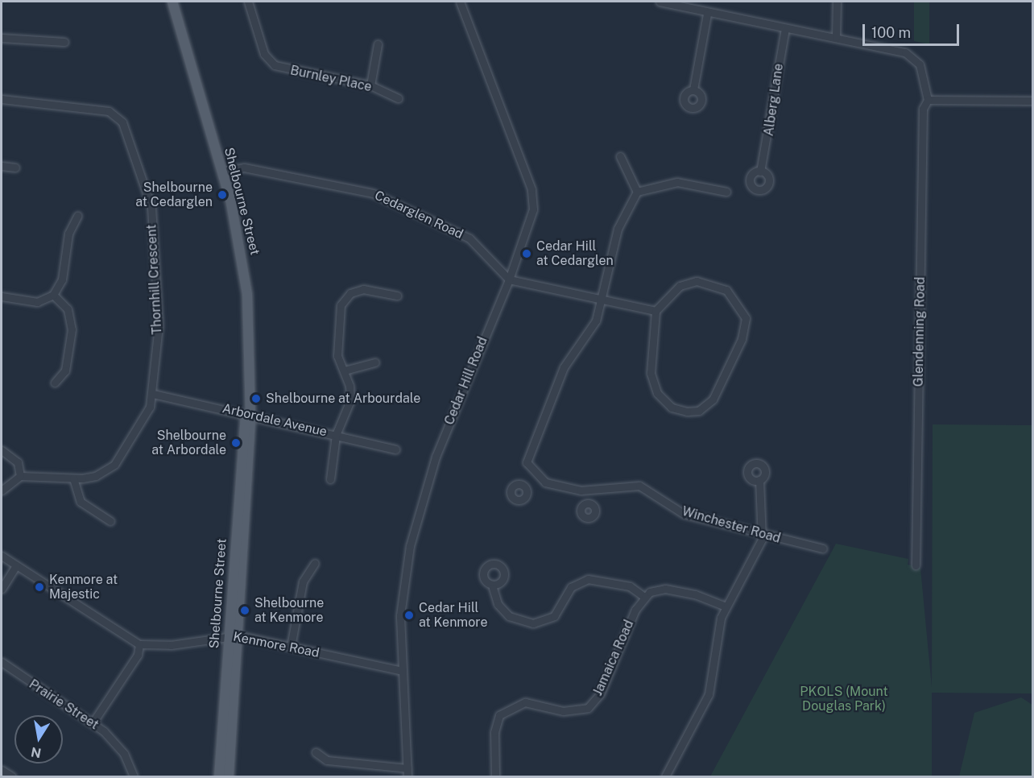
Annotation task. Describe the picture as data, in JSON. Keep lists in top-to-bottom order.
{
  "streets": {
    "main road": ["Shelbourne Street"],
    "street": [
      "Burnley Place",
      "Alberg Lane",
      "Cedarglen Road",
      "Thornhill Crescent",
      "Glendenning Road",
      "Cedar Hill Road",
      "Arbordale Avenue",
      "Winchester Road",
      "Kenmore Road",
      "Jamaica Road",
      "Prairie Street"
    ]
  },
  "crossings": [
    ["Shelbourne Street", "Cedarglen Road"],
    ["Shelbourne Street", "Arbordale Avenue"],
    ["Shelbourne Street", "Kenmore Road"],
    ["Cedarglen Road", "Cedar Hill Road"],
    ["Thornhill Crescent", "Arbordale Avenue"],
    ["Cedar Hill Road", "Kenmore Road"]
  ],
  "parks": ["PKOLS (Mount Douglas Park)"],
  "places": [
    "Shelbourne at Cedarglen",
    "Cedar Hill at Cedarglen",
    "Shelbourne at Arbourdale",
    "Shelbourne at Arbordale",
    "Kenmore at Majestic",
    "Shelbourne at Kenmore",
    "Cedar Hill at Kenmore"
  ],
  "scale_bar": "100 m",
  "north": "bottom"
}
